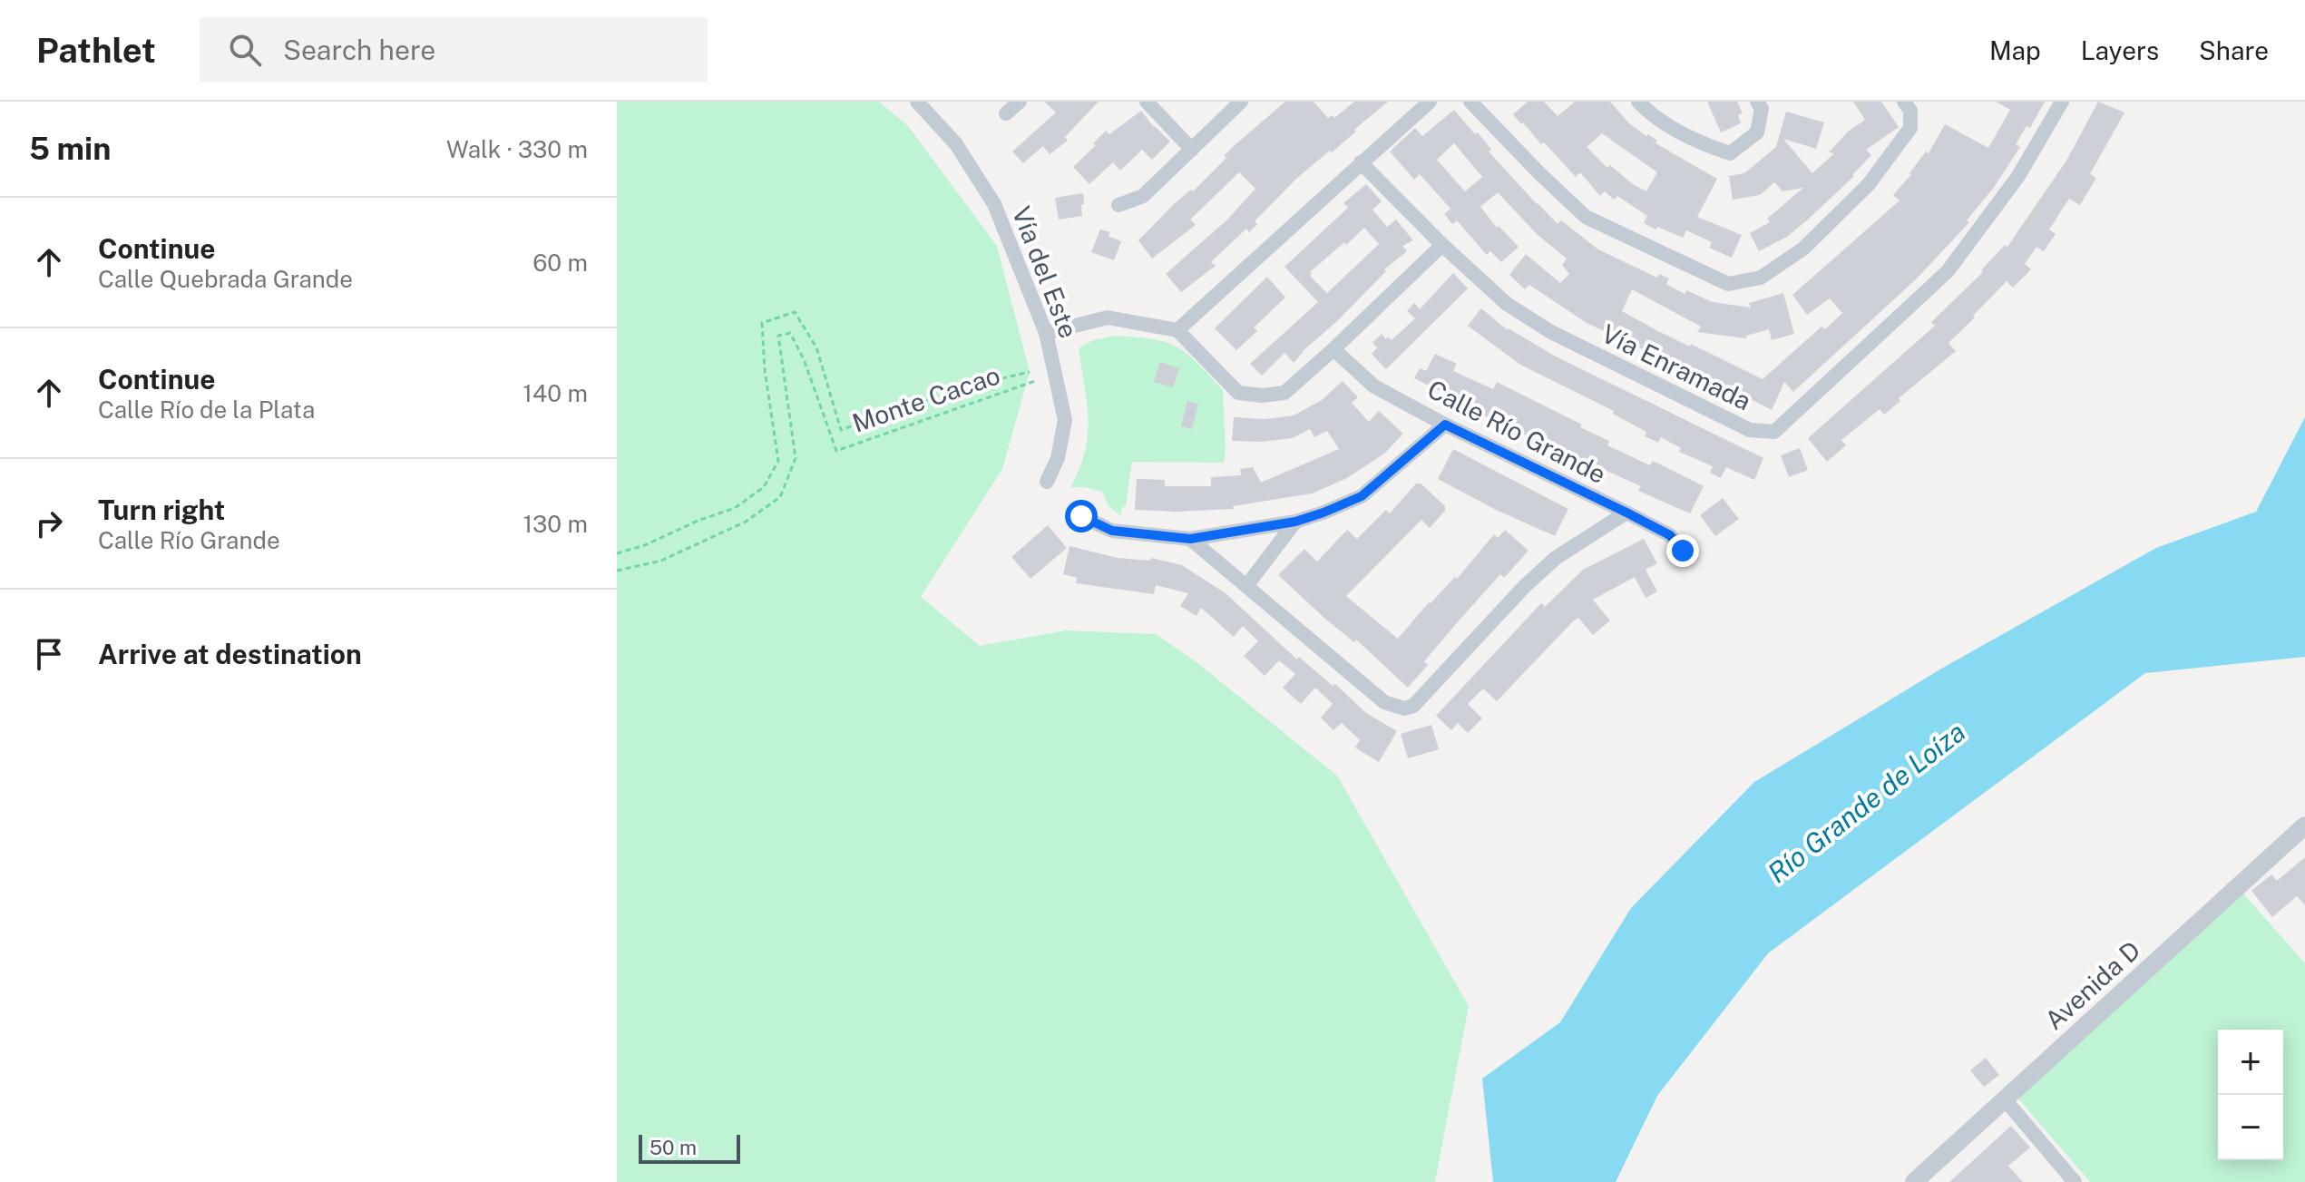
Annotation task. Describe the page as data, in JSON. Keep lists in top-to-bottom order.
{
  "streets": {
    "street": [
      "Vía del Este",
      "Vía Enramada",
      "Calle Río Grande",
      "Avenida D"
    ],
    "path": ["Monte Cacao"]
  },
  "water": ["Río Grande de Loíza"],
  "scale_bar": "50 m",
  "page": {
    "header": "Pathlet",
    "search": "Search here",
    "nav": ["Map", "Layers", "Share"],
    "heading": ["5 min", "Walk · 330 m"],
    "list": [
      ["Continue", "Calle Quebrada Grande", "60 m"],
      ["Continue", "Calle Río de la Plata", "140 m"],
      ["Turn right", "Calle Río Grande", "130 m"],
      "Arrive at destination"
    ],
    "map_buttons": ["+", "−"],
    "scale": "50 m"
  }
}
